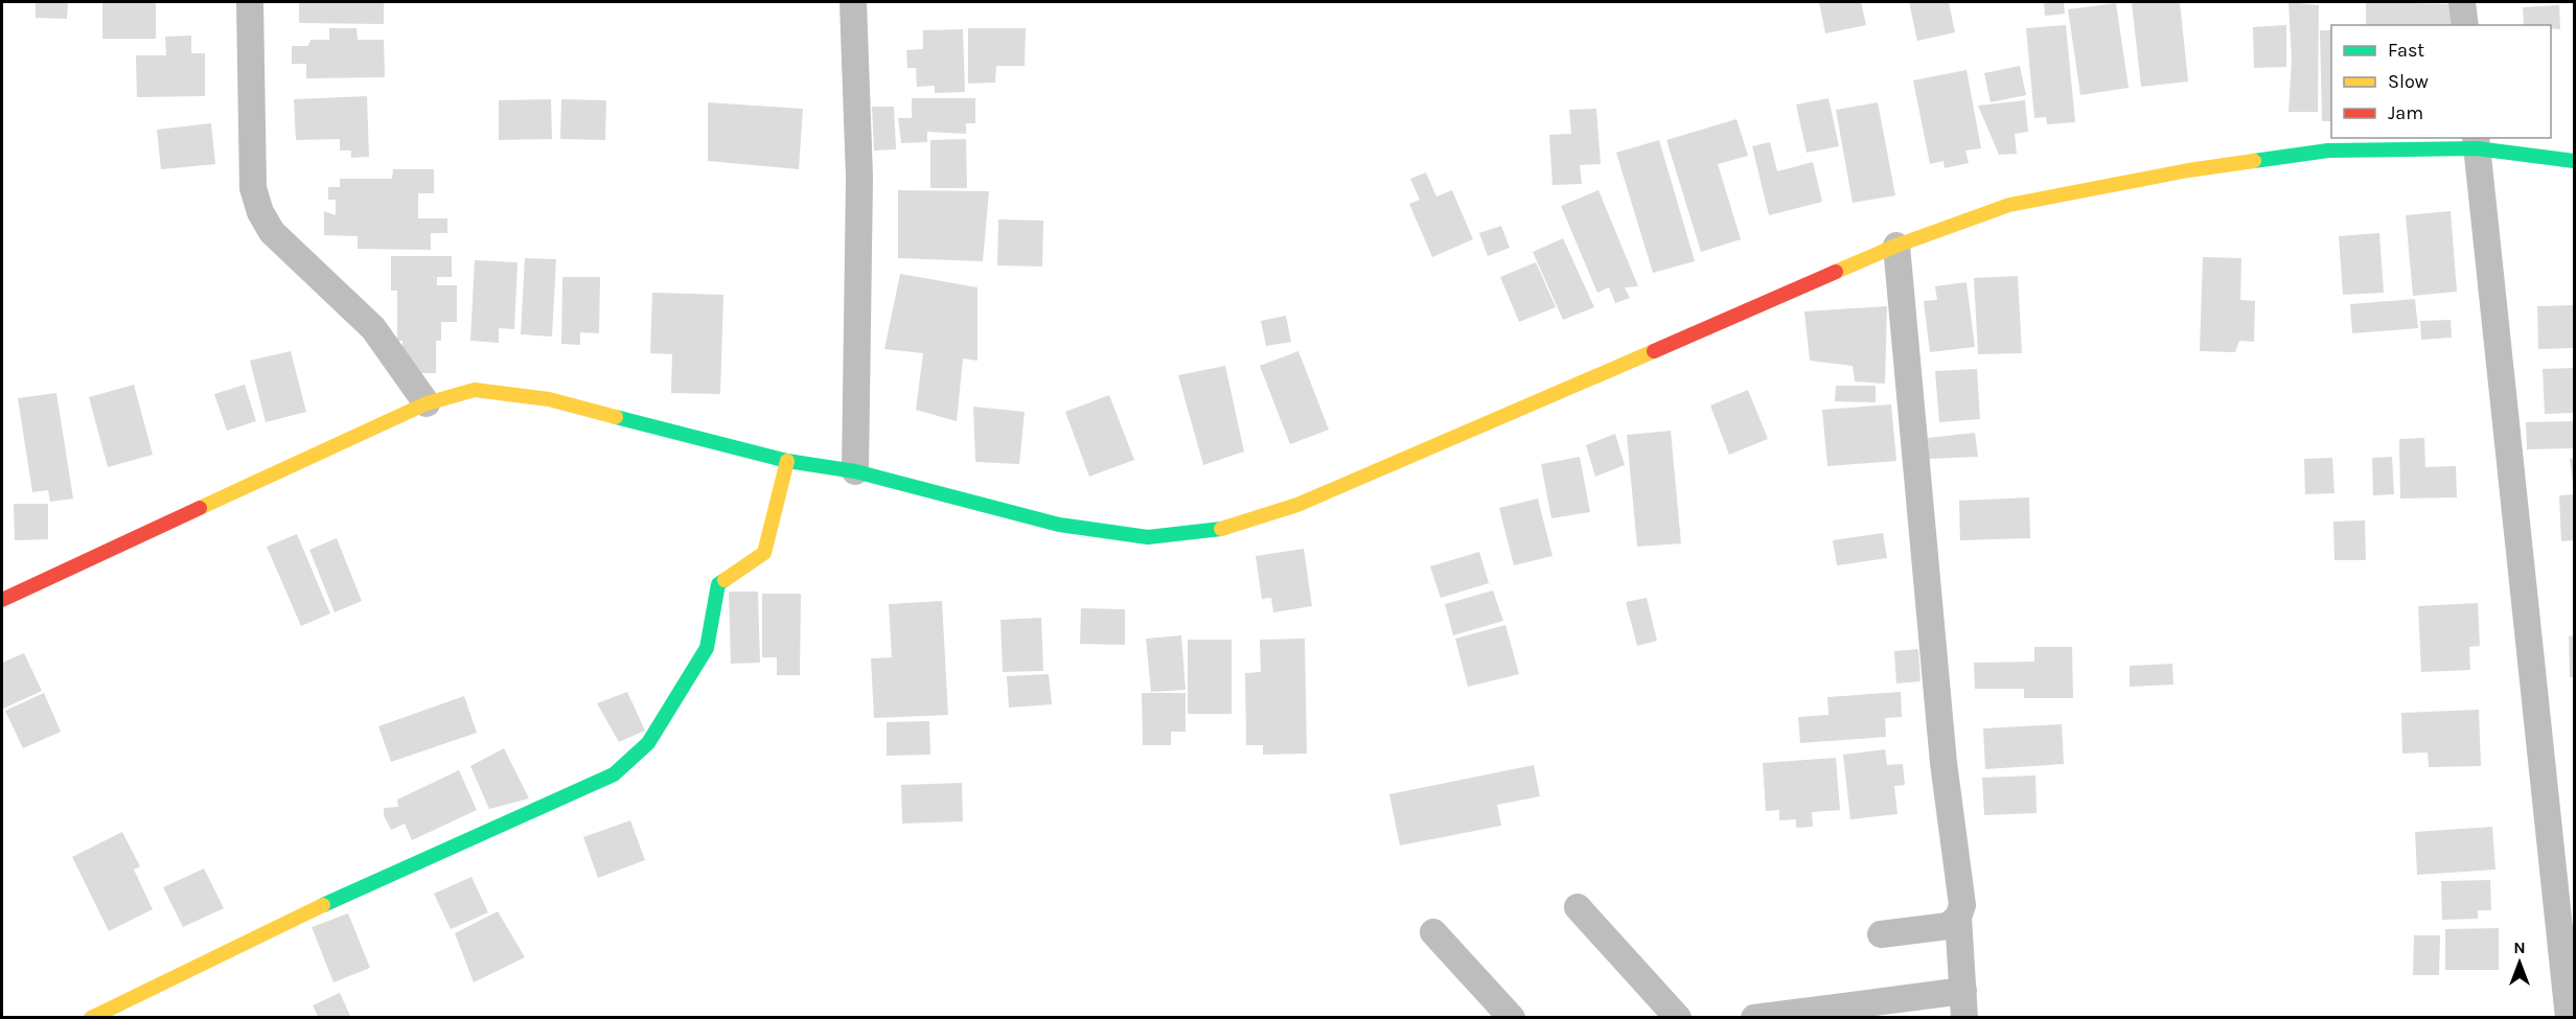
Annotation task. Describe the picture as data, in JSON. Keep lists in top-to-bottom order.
{
  "legend": ["Fast", "Slow", "Jam"],
  "north": "top"
}
